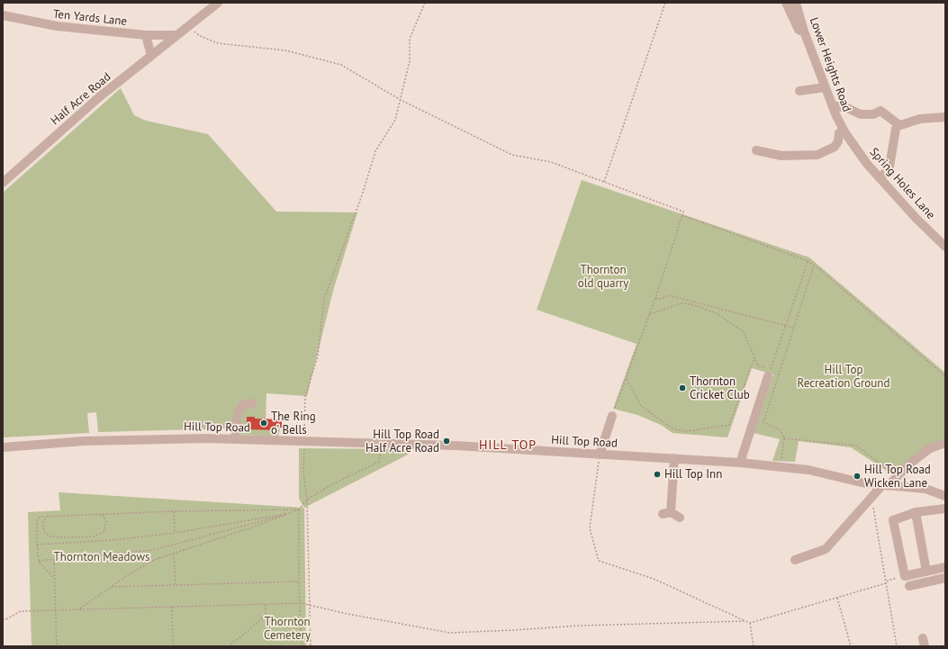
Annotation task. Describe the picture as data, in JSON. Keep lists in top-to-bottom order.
{
  "streets": {
    "street": [
      "Ten Yards Lane",
      "Lower Heights Road",
      "Half Acre Road",
      "Spring Holes Lane",
      "Hill Top Road"
    ]
  },
  "crossings": [
    ["Ten Yards Lane", "Half Acre Road"],
    ["Lower Heights Road", "Spring Holes Lane"]
  ],
  "districts": ["HILL TOP"],
  "parks": [
    "Thornton old quarry",
    "Hill Top Recreation Ground",
    "Thornton Meadows",
    "Thornton Cemetery"
  ],
  "places": [
    "Thornton Cricket Club",
    "The Ring o' Bells",
    "Hill Top Road Half Acre Road",
    "Hill Top Inn",
    "Hill Top Road Wicken Lane"
  ]
}
